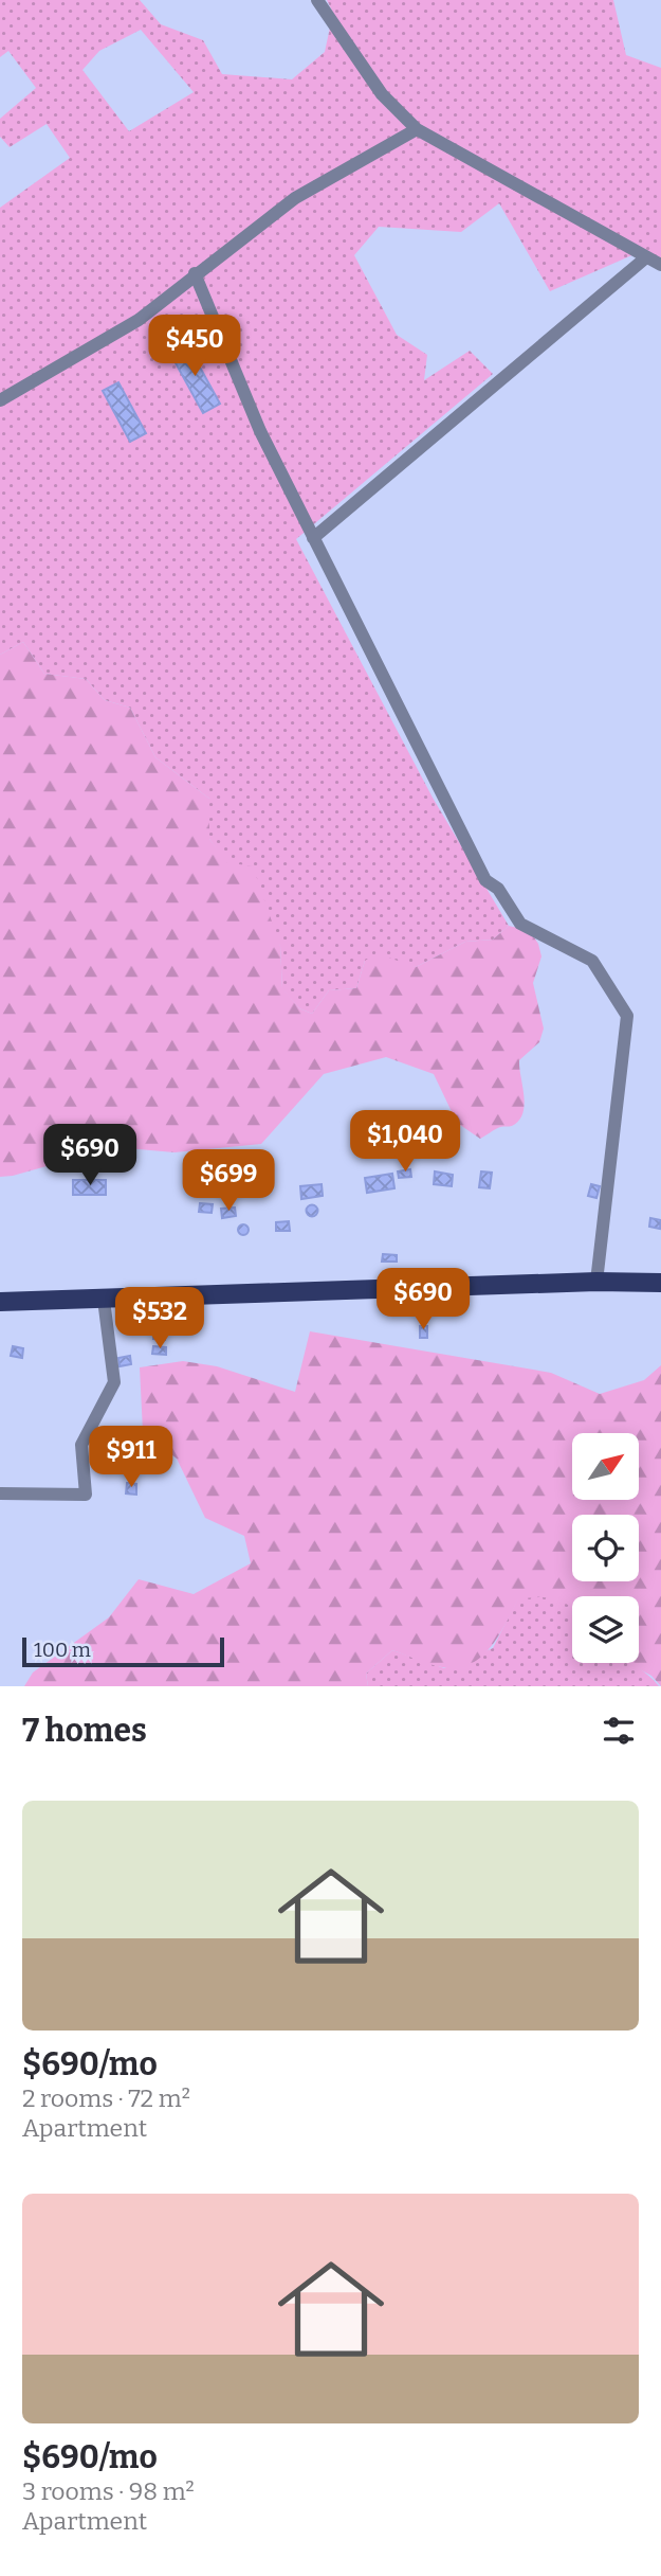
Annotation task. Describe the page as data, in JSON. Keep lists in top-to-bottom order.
{
  "scale_bar": "100 m",
  "north": "top right",
  "page": {
    "price": [
      "$450",
      "$1,040",
      "$690",
      "$699",
      "$690",
      "$532",
      "$911"
    ],
    "scale": "100 m",
    "heading": "7 homes",
    "list": [
      {
        "name": "$690/mo",
        "note": "2 rooms · 72 m² · Apartment"
      },
      {
        "name": "$690/mo",
        "note": "3 rooms · 98 m² · Apartment"
      }
    ]
  }
}
